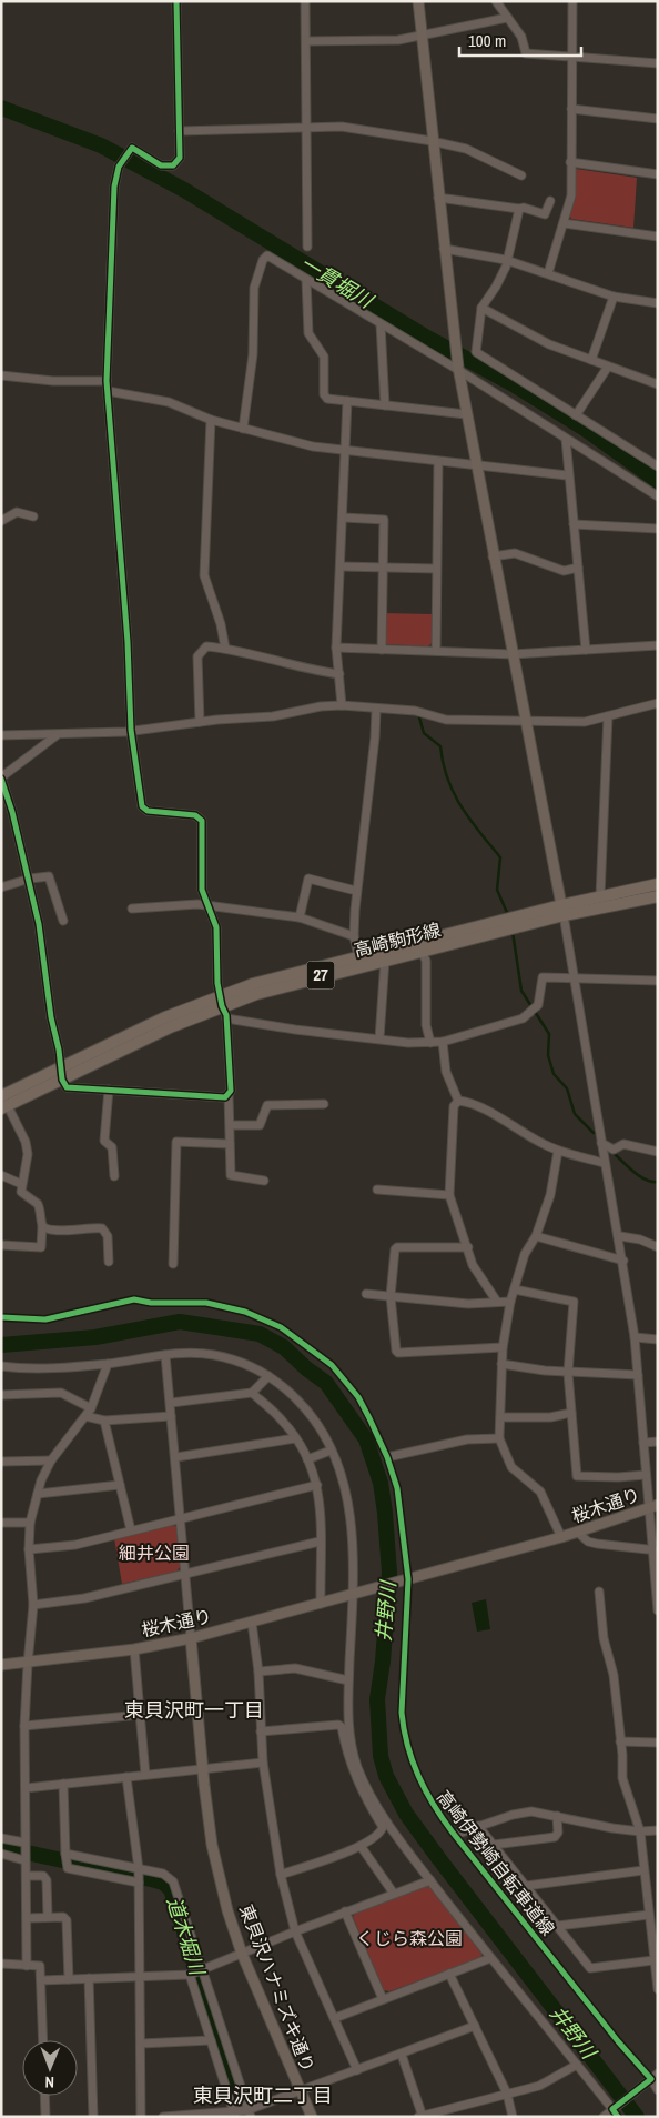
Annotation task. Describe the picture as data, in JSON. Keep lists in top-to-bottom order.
{
  "streets": {
    "main road": ["高崎駒形線", "27"],
    "street": ["桜木通り", "東貝沢ハナミズキ通り"],
    "cycle path": ["高崎伊勢崎自転車道線"]
  },
  "crossings": [
    ["桜木通り", "東貝沢ハナミズキ通り"]
  ],
  "districts": ["東貝沢町一丁目", "東貝沢町二丁目"],
  "water": ["一貫堀川", "井野川", "道木堀川"],
  "parks": ["細井公園", "くじら森公園"],
  "scale_bar": "100 m",
  "north": "bottom"
}
